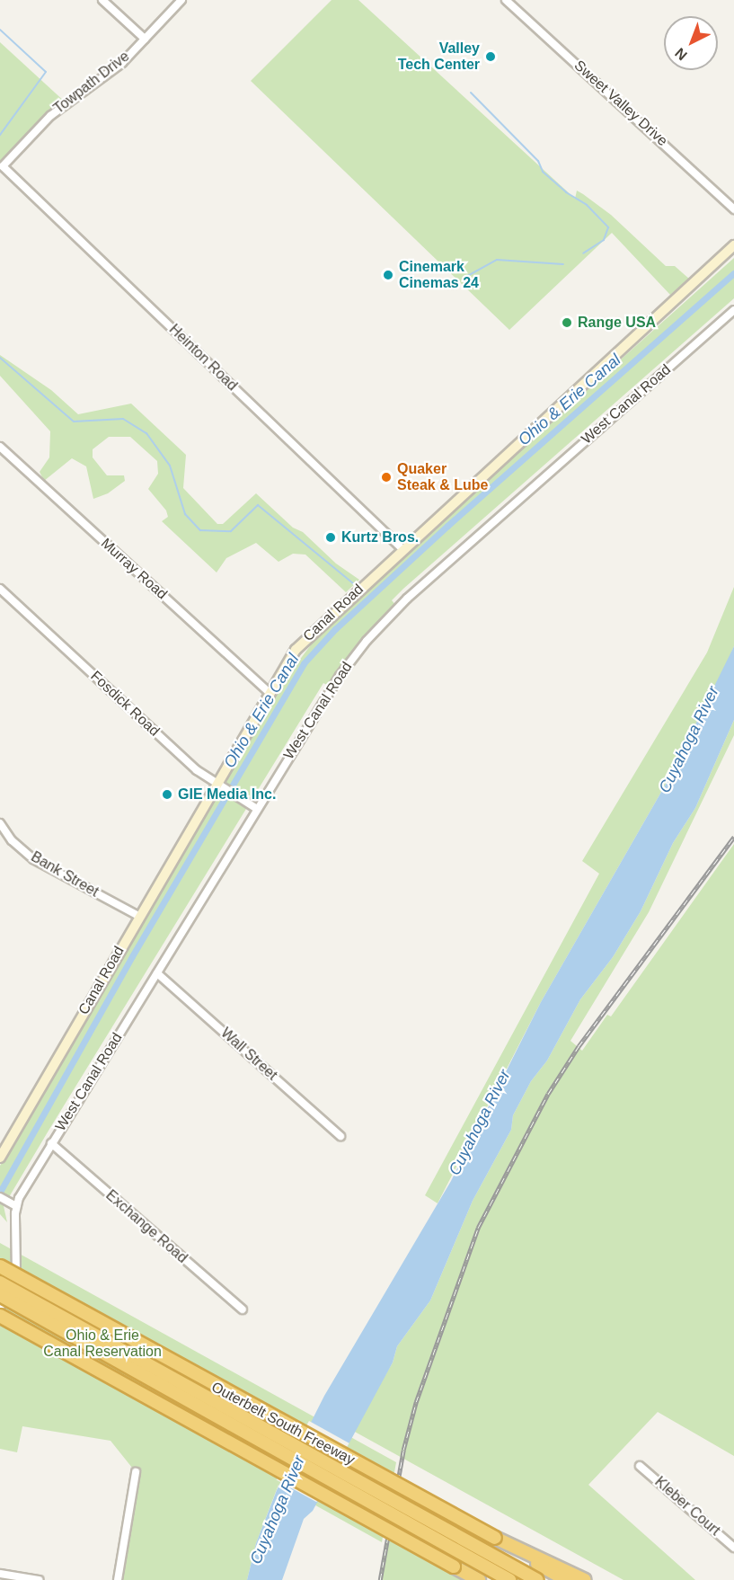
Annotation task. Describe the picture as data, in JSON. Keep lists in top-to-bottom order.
{
  "streets": {
    "highway": ["Outerbelt South Freeway"],
    "main road": ["Canal Road"],
    "street": [
      "Towpath Drive",
      "Sweet Valley Drive",
      "Heinton Road",
      "West Canal Road",
      "Murray Road",
      "Fosdick Road",
      "Bank Street",
      "Wall Street",
      "Exchange Road",
      "Kleber Court"
    ]
  },
  "crossings": [
    ["Towpath Drive", "Heinton Road"],
    ["Heinton Road", "Canal Road"],
    ["West Canal Road", "Fosdick Road"],
    ["West Canal Road", "Wall Street"],
    ["West Canal Road", "Exchange Road"],
    ["Murray Road", "Canal Road"],
    ["Canal Road", "Fosdick Road"],
    ["Canal Road", "Bank Street"]
  ],
  "water": ["Ohio & Erie Canal", "Cuyahoga River"],
  "parks": ["Ohio & Erie Canal Reservation"],
  "places": [
    "Valley Tech Center",
    "Cinemark Cinemas 24",
    "Range USA",
    "Quaker Steak & Lube",
    "Kurtz Bros.",
    "GIE Media Inc."
  ],
  "north": "bottom left"
}
